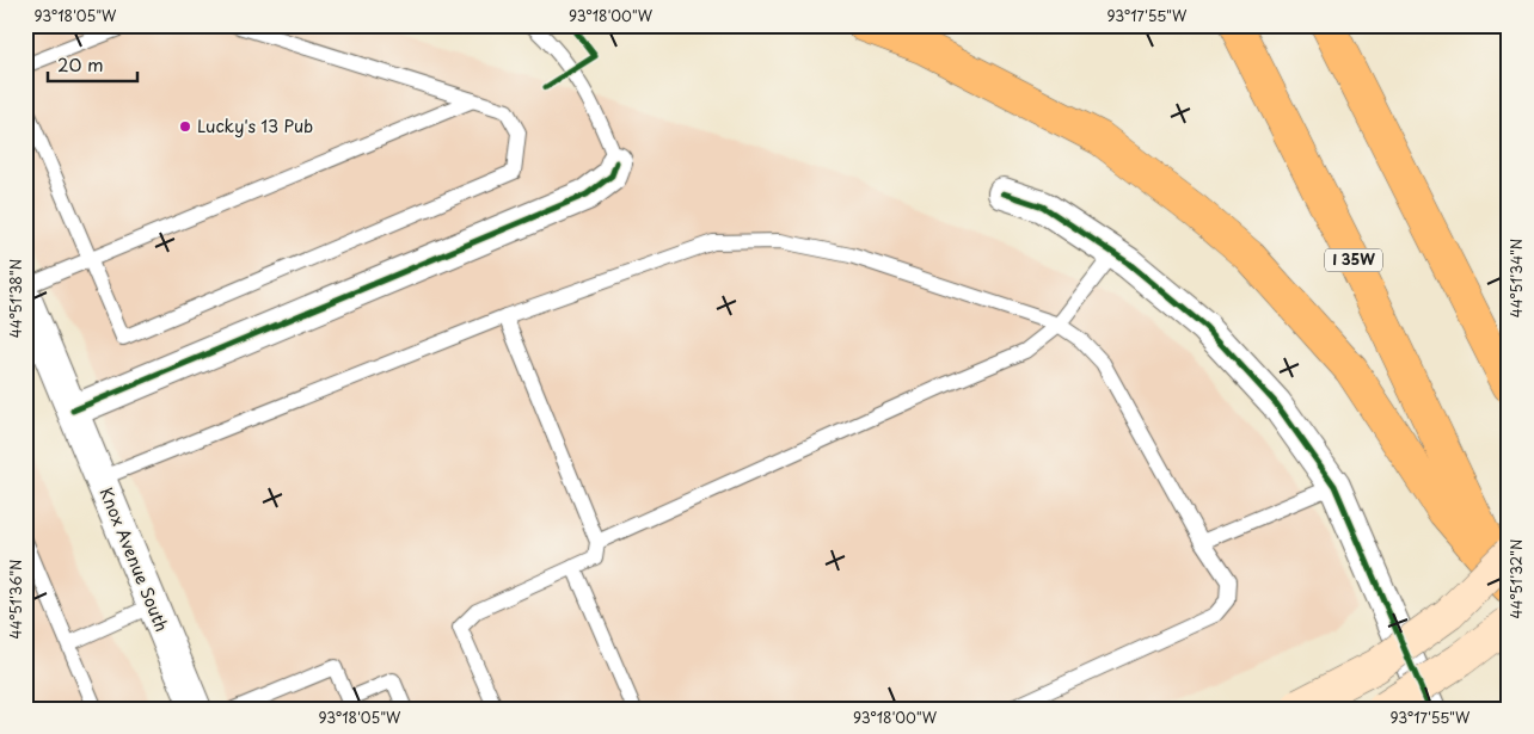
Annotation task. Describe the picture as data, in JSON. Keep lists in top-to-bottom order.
{
  "streets": {
    "highway": ["I 35W"],
    "street": ["Knox Avenue South"]
  },
  "places": ["Lucky's 13 Pub"],
  "scale_bar": "20 m",
  "coordinates": [
    "93°18'05\"W",
    "93°18'00\"W",
    "93°17'55\"W",
    "44°51'34\"N",
    "44°51'38\"N",
    "44°51'32\"N",
    "44°51'36\"N"
  ]
}
